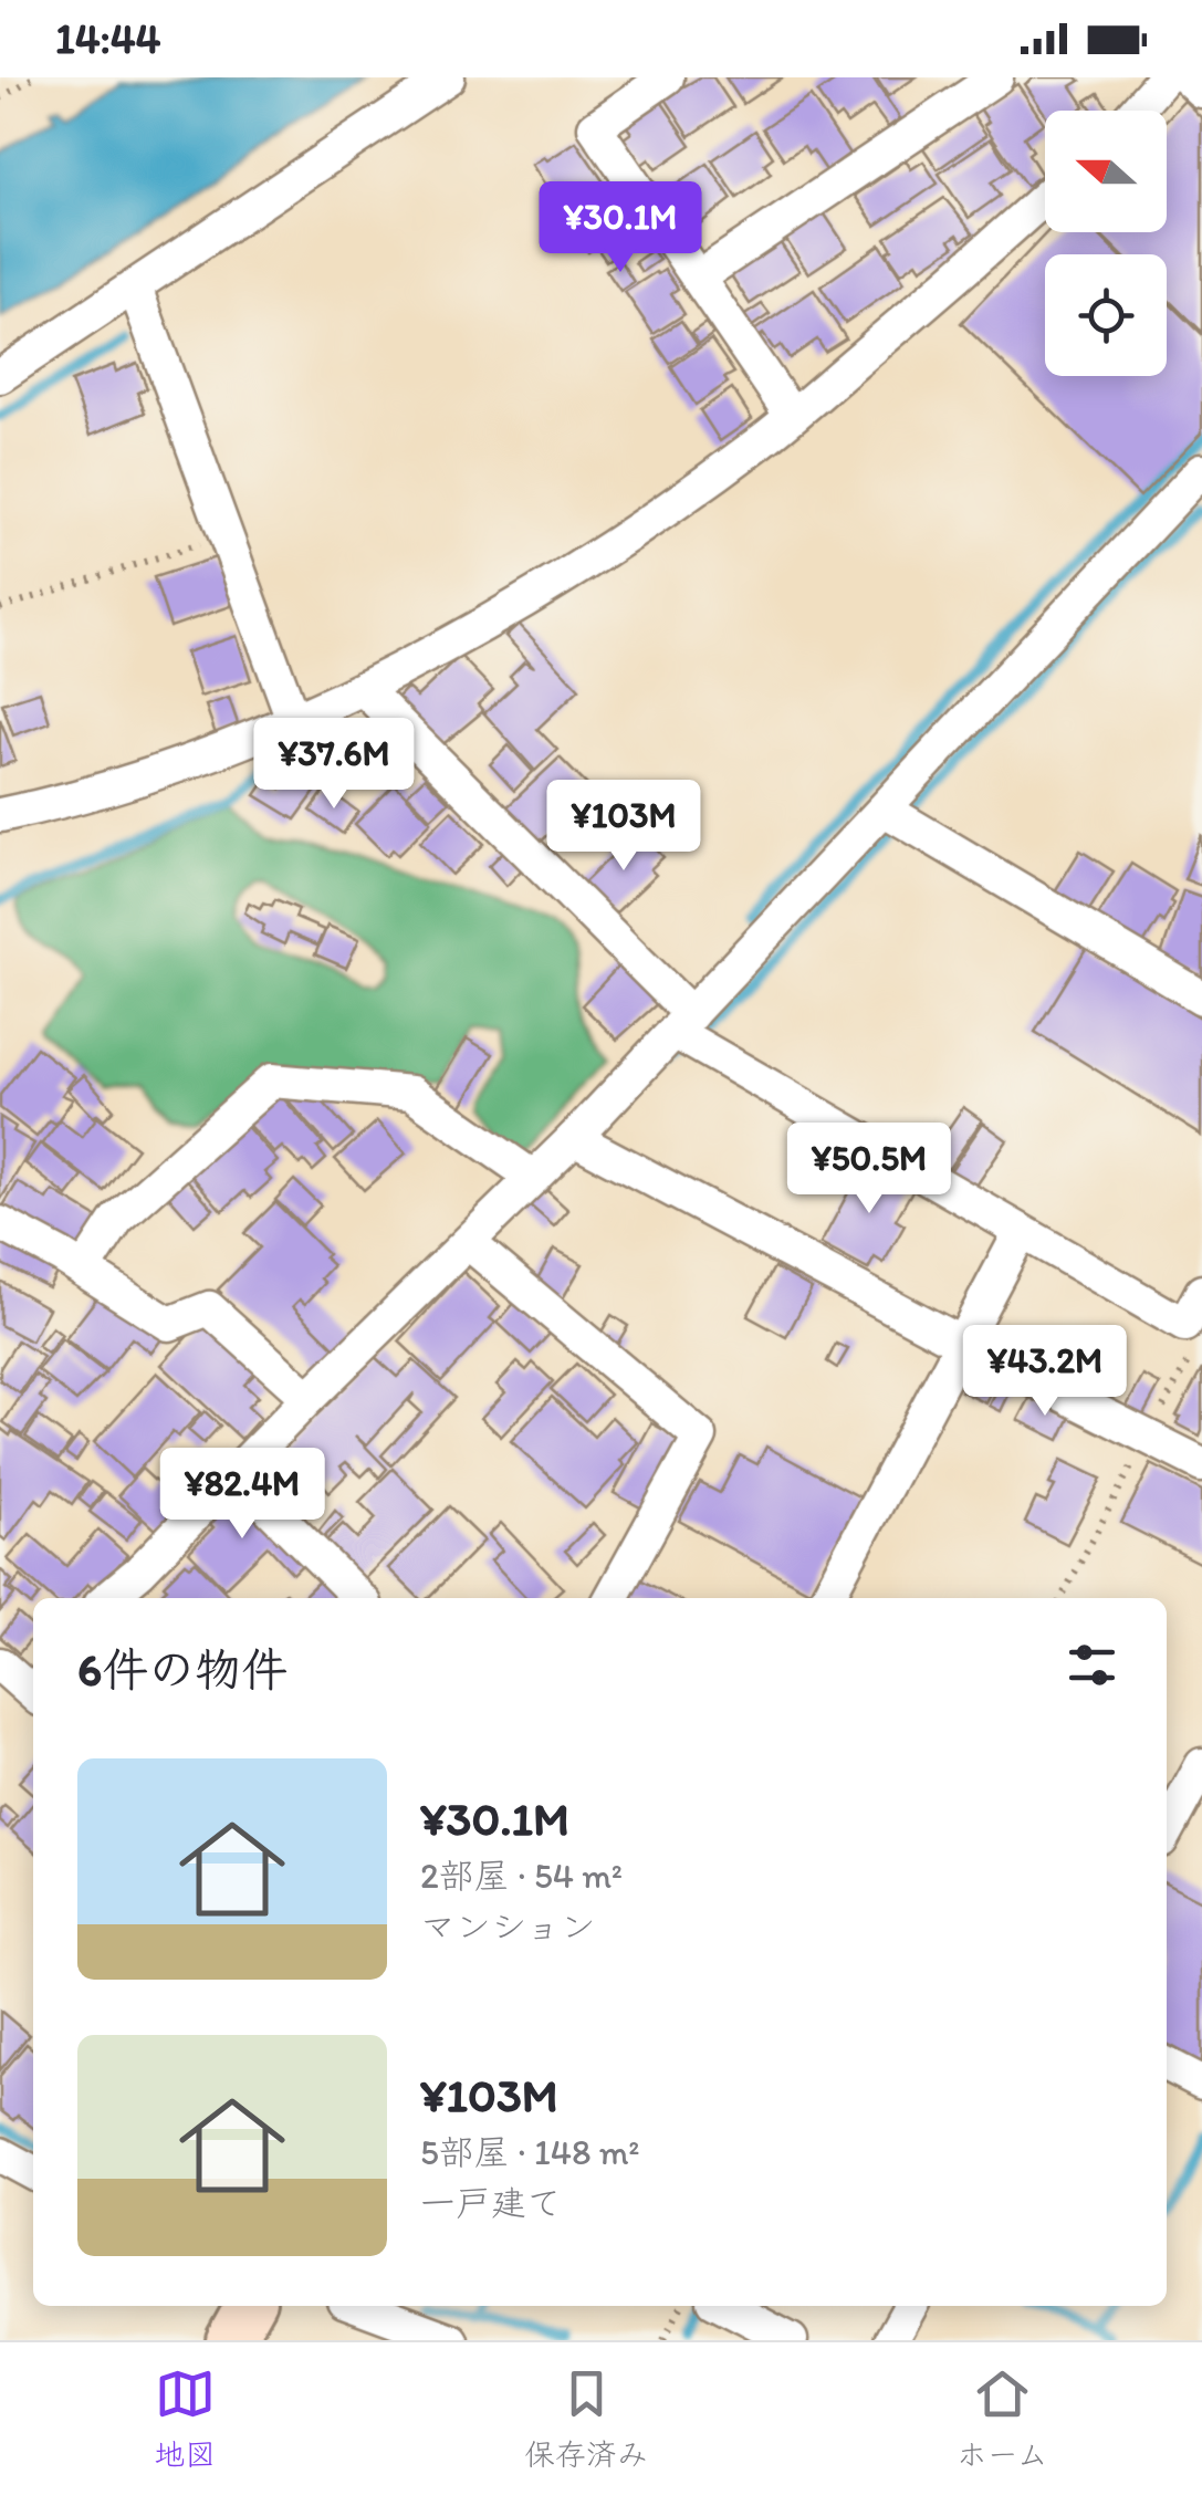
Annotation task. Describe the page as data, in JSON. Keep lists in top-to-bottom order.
{
  "north": "left",
  "page": {
    "status": "14:44",
    "price": [
      "¥30.1M",
      "¥37.6M",
      "¥103M",
      "¥50.5M",
      "¥43.2M",
      "¥82.4M"
    ],
    "heading": "6件の物件",
    "list": [
      {
        "name": "¥30.1M",
        "note": "2部屋 · 54 m² · マンション"
      },
      {
        "name": "¥103M",
        "note": "5部屋 · 148 m² · 一戸建て"
      }
    ],
    "tabs": ["地図", "保存済み", "ホーム"]
  }
}
